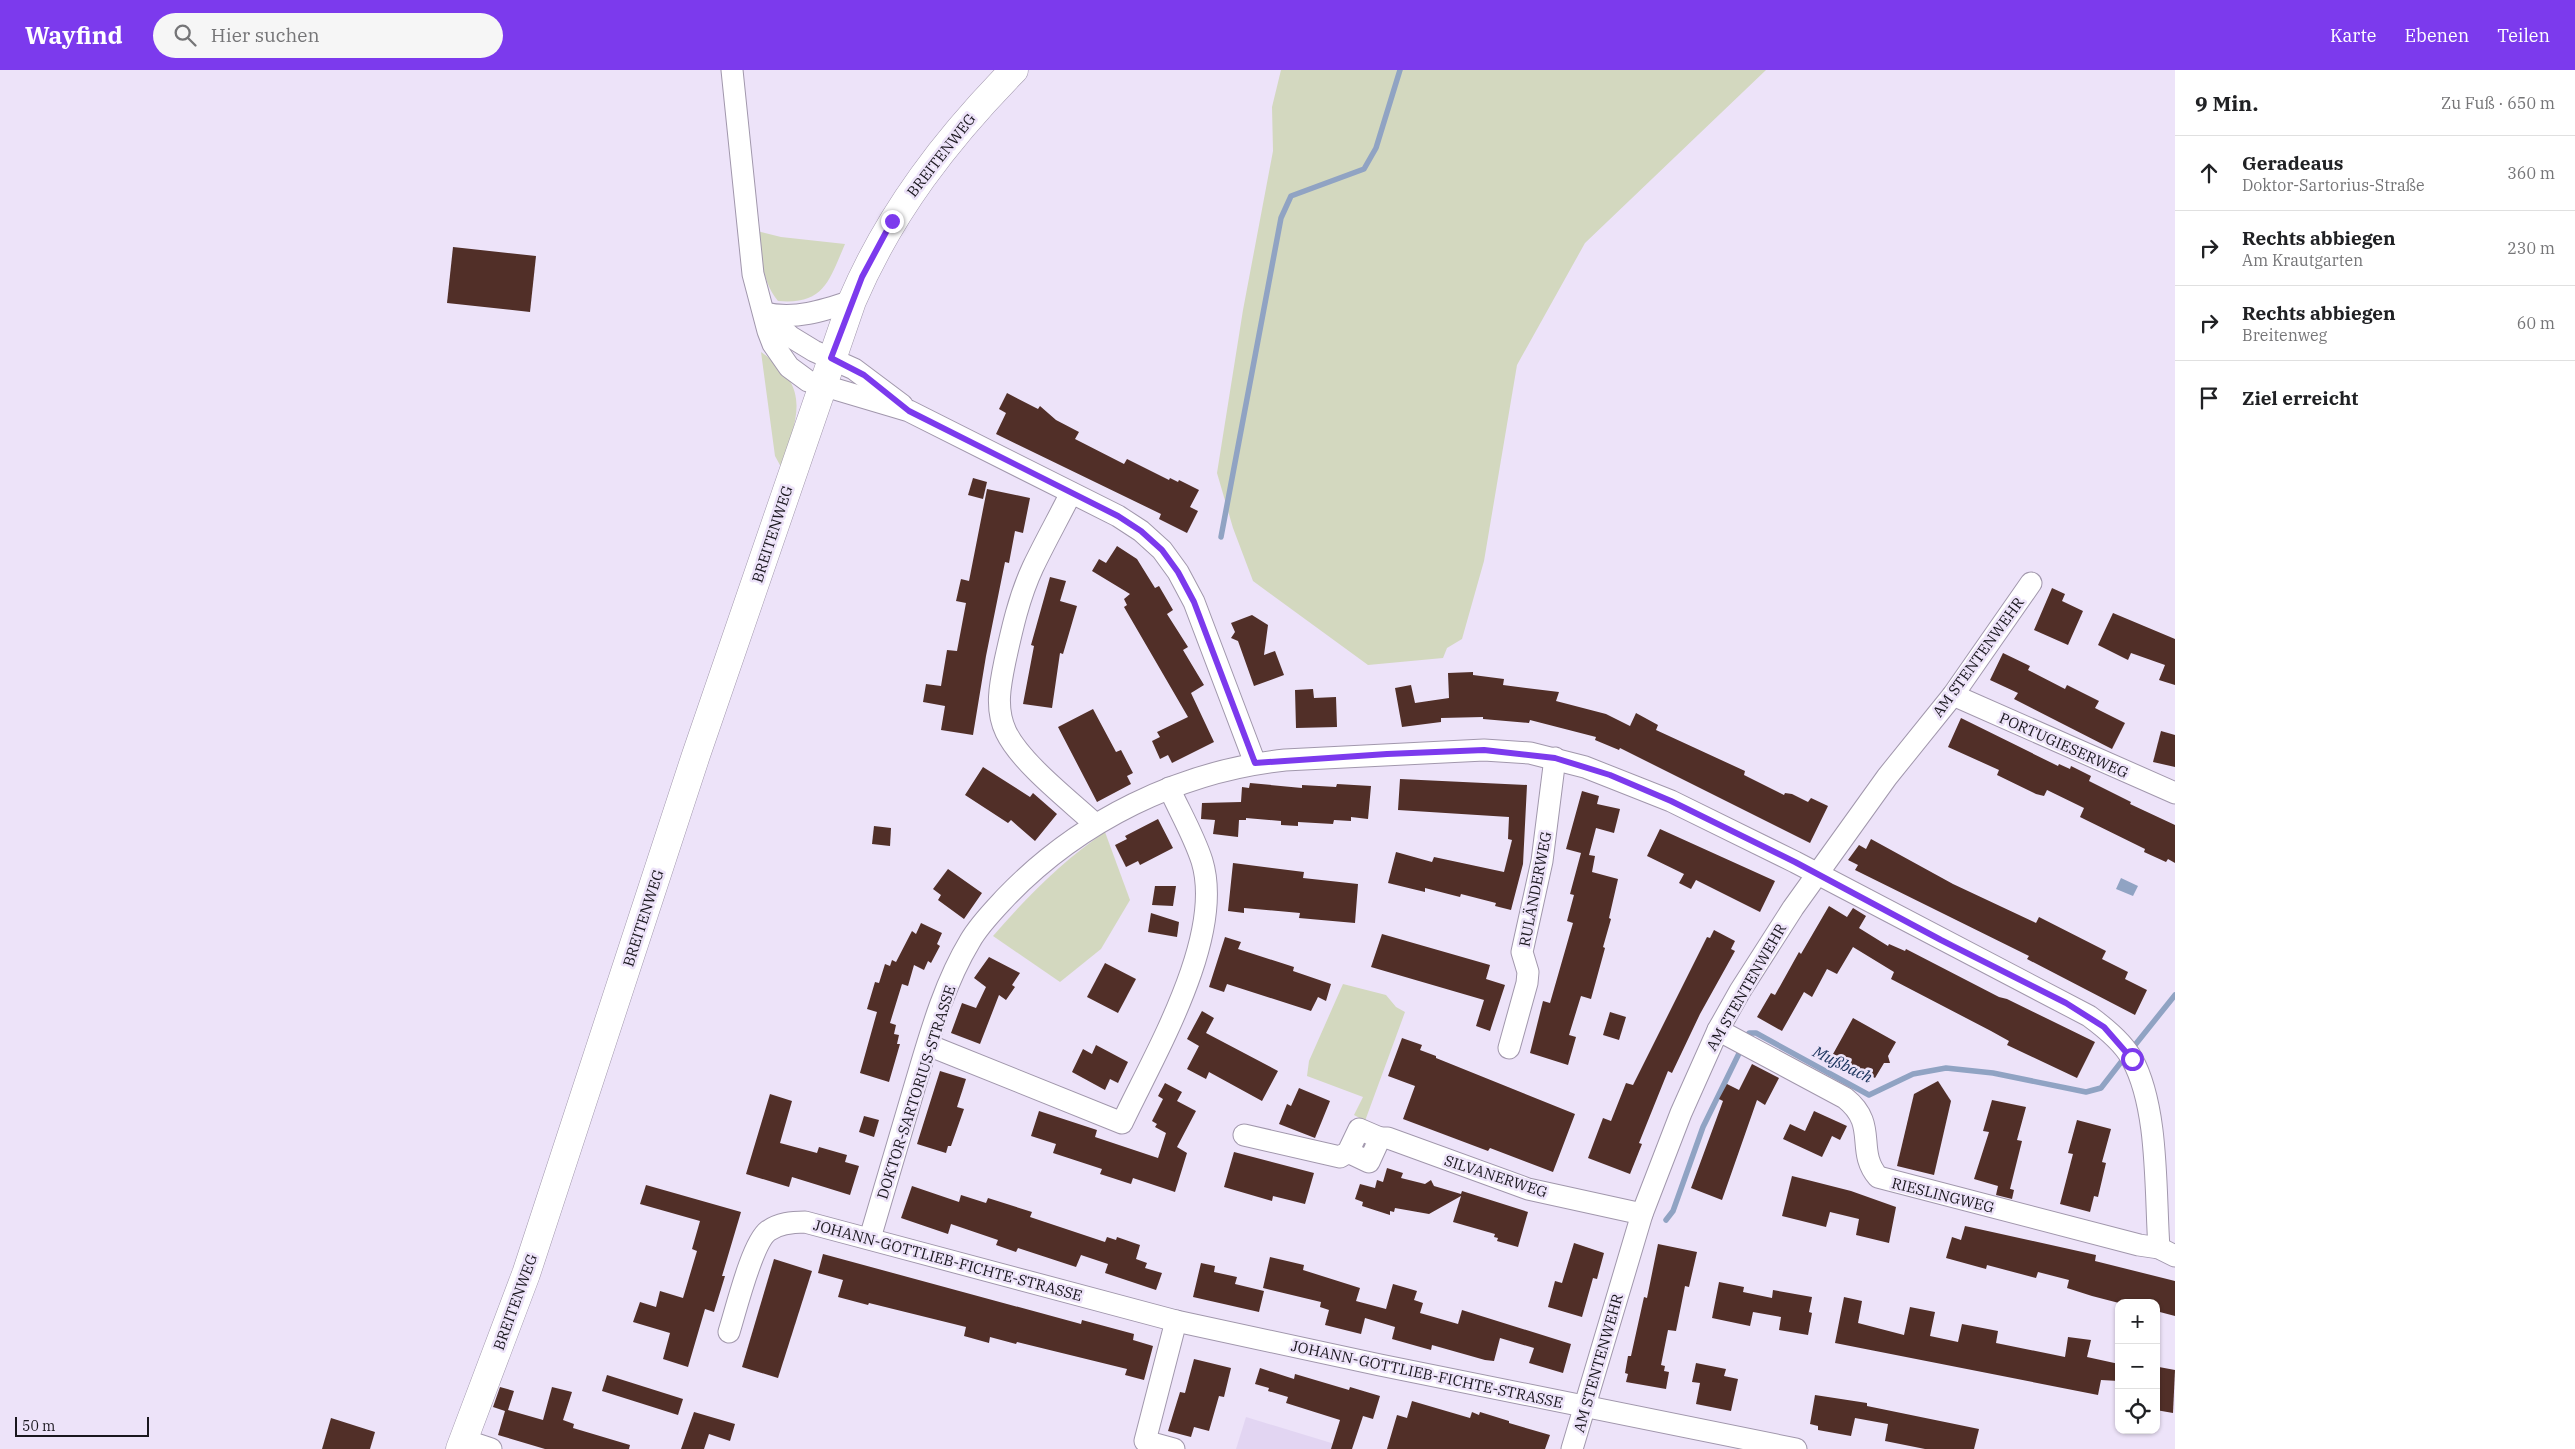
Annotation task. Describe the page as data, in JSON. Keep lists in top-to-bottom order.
{
  "streets": {
    "main road": ["BREITENWEG"],
    "street": [
      "AM STENTENWEHR",
      "PORTUGIESERWEG",
      "RULÄNDERWEG",
      "DOKTOR-SARTORIUS-STRASSE",
      "SILVANERWEG",
      "RIESLINGWEG",
      "JOHANN-GOTTLIEB-FICHTE-STRASSE"
    ]
  },
  "crossings": [
    ["AM STENTENWEHR", "PORTUGIESERWEG"],
    ["AM STENTENWEHR", "DOKTOR-SARTORIUS-STRASSE"],
    ["AM STENTENWEHR", "SILVANERWEG"],
    ["AM STENTENWEHR", "RIESLINGWEG"],
    ["AM STENTENWEHR", "JOHANN-GOTTLIEB-FICHTE-STRASSE"],
    ["RULÄNDERWEG", "DOKTOR-SARTORIUS-STRASSE"],
    ["DOKTOR-SARTORIUS-STRASSE", "RIESLINGWEG"],
    ["DOKTOR-SARTORIUS-STRASSE", "JOHANN-GOTTLIEB-FICHTE-STRASSE"]
  ],
  "water": ["Mußbach"],
  "scale_bar": "50 m",
  "page": {
    "header": "Wayfind",
    "search": "Hier suchen",
    "nav": ["Karte", "Ebenen", "Teilen"],
    "heading": ["9 Min.", "Zu Fuß · 650 m"],
    "list": [
      ["Geradeaus", "Doktor-Sartorius-Straße", "360 m"],
      ["Rechts abbiegen", "Am Krautgarten", "230 m"],
      ["Rechts abbiegen", "Breitenweg", "60 m"],
      "Ziel erreicht"
    ],
    "map_buttons": ["+", "−"],
    "scale": "50 m"
  }
}
